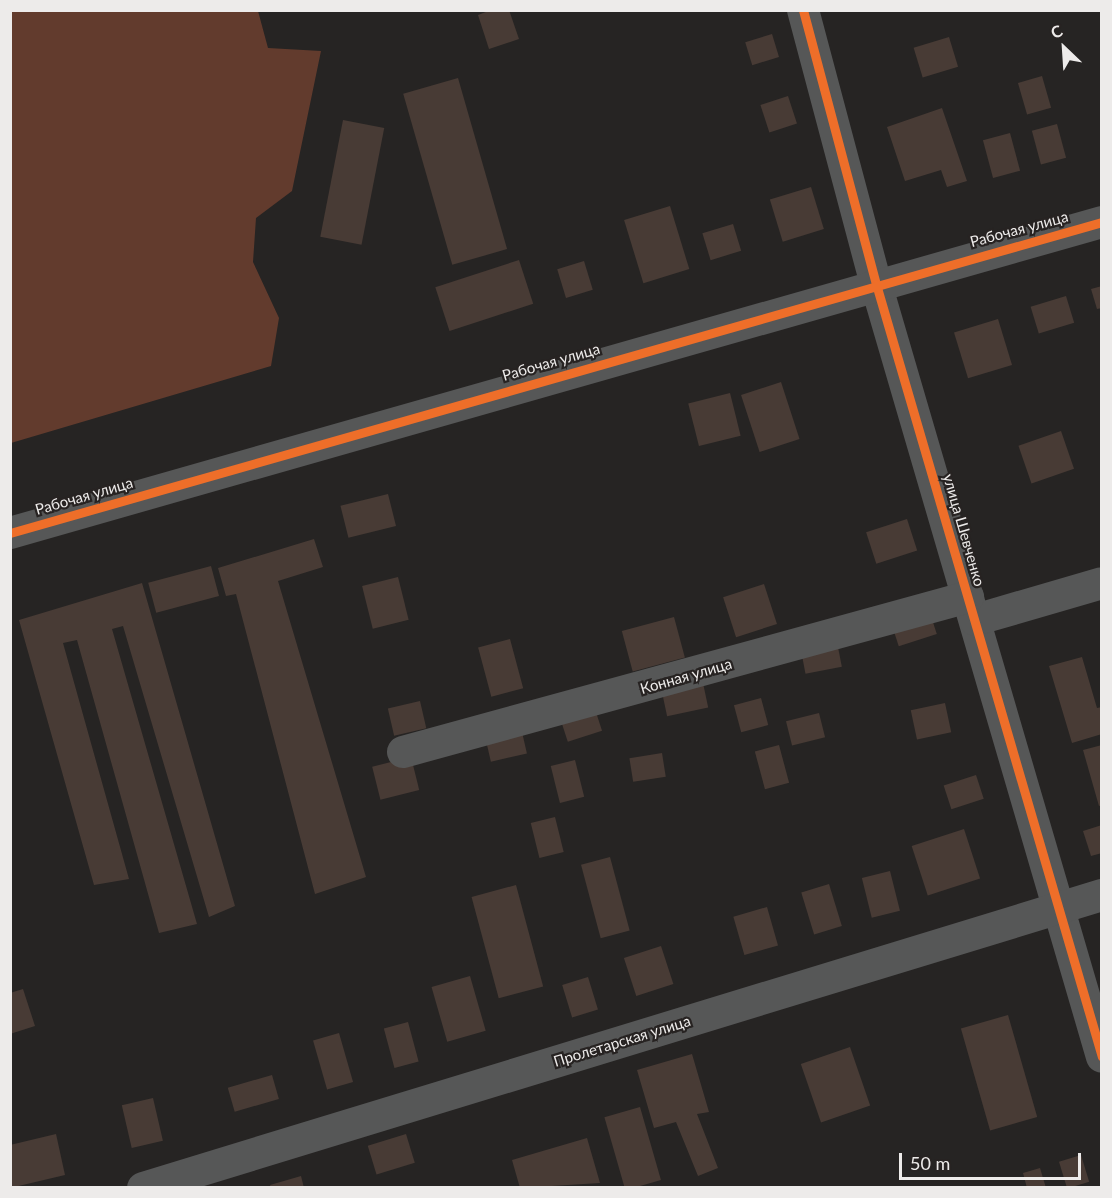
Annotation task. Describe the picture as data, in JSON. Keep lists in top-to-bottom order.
{
  "streets": {
    "street": [
      "Рабочая улица",
      "улица Шевченко",
      "Конная улица",
      "Пролетарская улица"
    ]
  },
  "crossings": [
    ["Рабочая улица", "улица Шевченко"],
    ["улица Шевченко", "Конная улица"],
    ["улица Шевченко", "Пролетарская улица"]
  ],
  "scale_bar": "50 m",
  "north": "top left"
}
